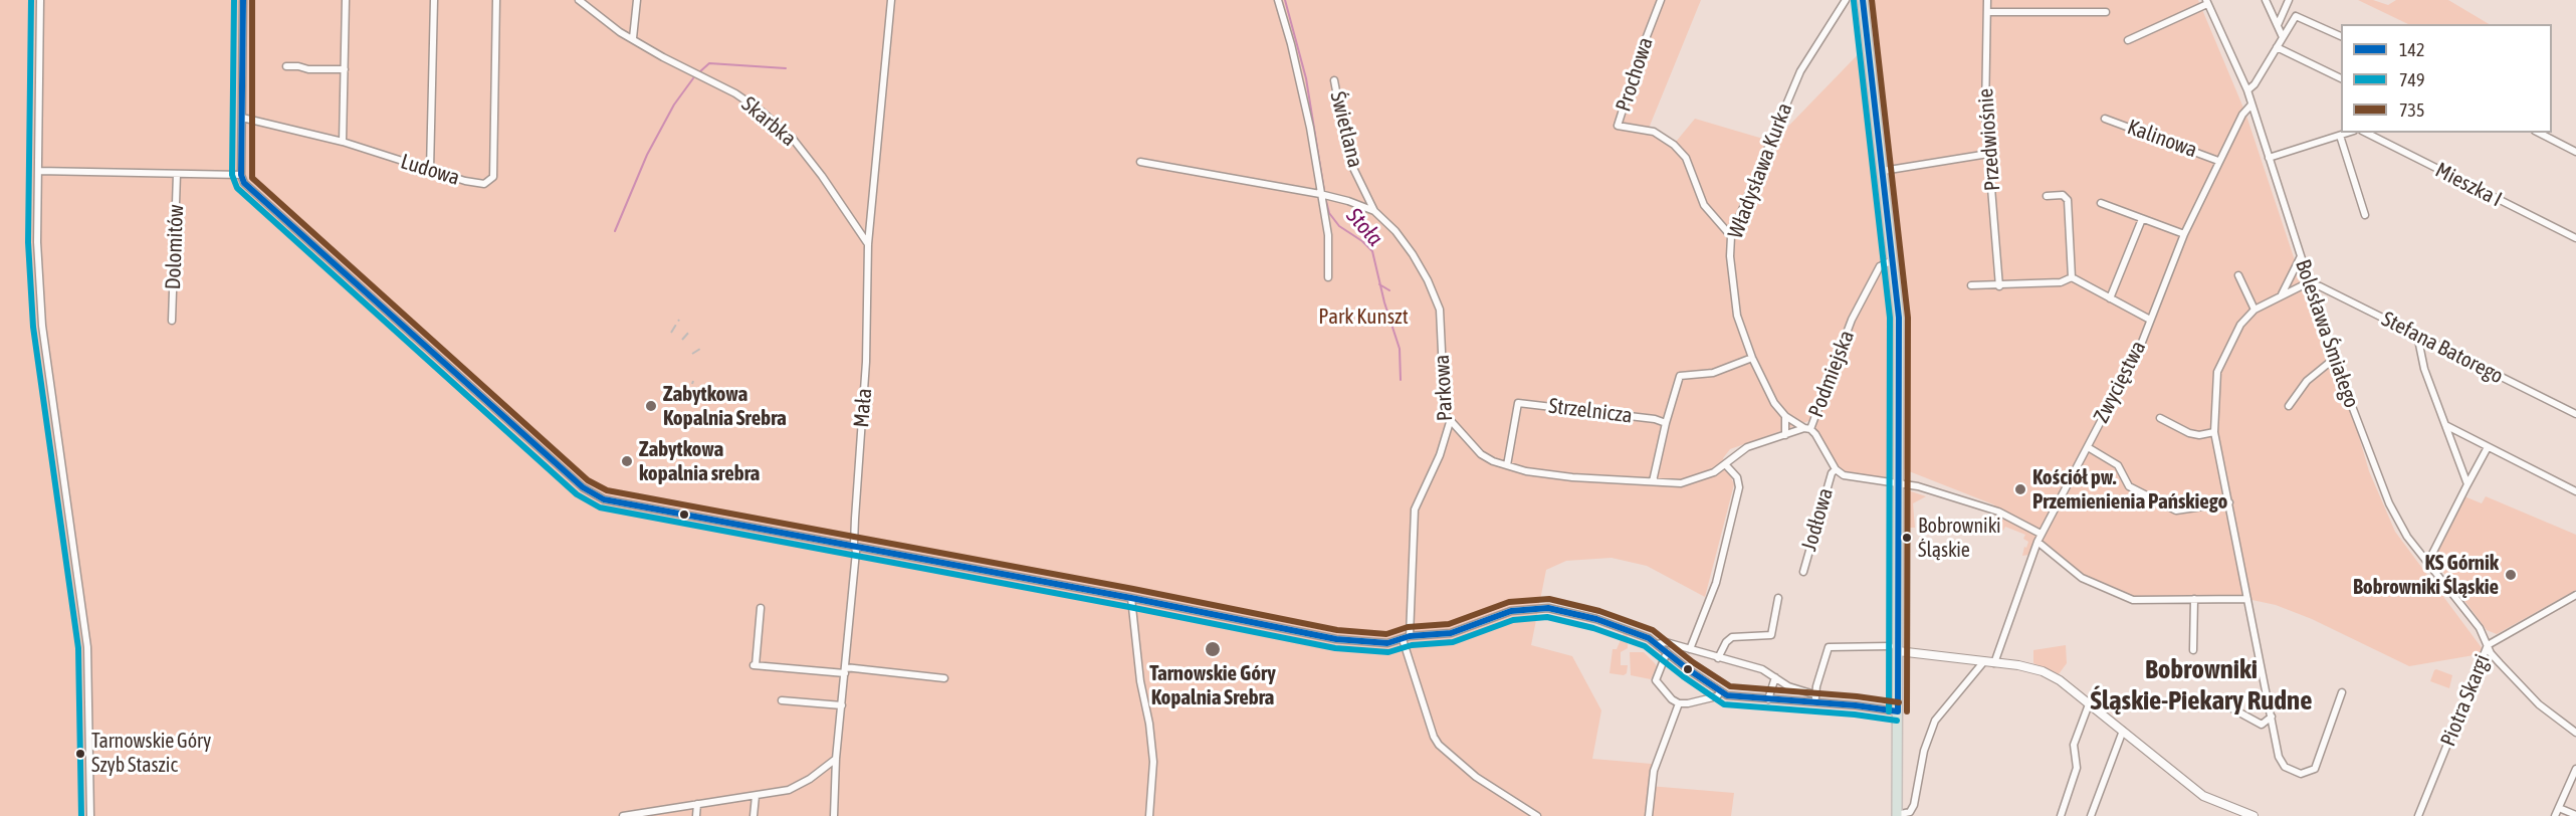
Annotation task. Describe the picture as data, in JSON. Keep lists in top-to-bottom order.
{
  "streets": {
    "street": [
      "Prochowa",
      "Skarbka",
      "Świetlana",
      "Kalinowa",
      "Przedwiośnie",
      "Ludowa",
      "Władysława Kurka",
      "Mieszka I",
      "Dolomitów",
      "Bolesława Śmiałego",
      "Stefana Batorego",
      "Podmiejska",
      "Zwycięstwa",
      "Parkowa",
      "Mała",
      "Strzelnicza",
      "Jodłowa",
      "Piotra Skargi"
    ]
  },
  "crossings": [
    ["Prochowa", "Władysława Kurka"],
    ["Skarbka", "Mała"],
    ["Świetlana", "Parkowa"],
    ["Kalinowa", "Zwycięstwa"],
    ["Władysława Kurka", "Podmiejska"],
    ["Bolesława Śmiałego", "Stefana Batorego"],
    ["Bolesława Śmiałego", "Zwycięstwa"],
    ["Bolesława Śmiałego", "Piotra Skargi"]
  ],
  "districts": ["Bobrowniki Śląskie-Piekary Rudne"],
  "water": ["Stoła"],
  "parks": ["Park Kunszt"],
  "places": [
    "Zabytkowa Kopalnia Srebra",
    "Zabytkowa kopalnia srebra",
    "Kościół pw. Przemienienia Pańskiego",
    "Bobrowniki Śląskie",
    "KS Górnik Bobrowniki Śląskie",
    "Tarnowskie Góry Kopalnia Srebra",
    "Tarnowskie Góry Szyb Staszic"
  ],
  "lines": ["transit line 142", "transit line 749", "transit line 735"],
  "legend": ["142", "749", "735"]
}
